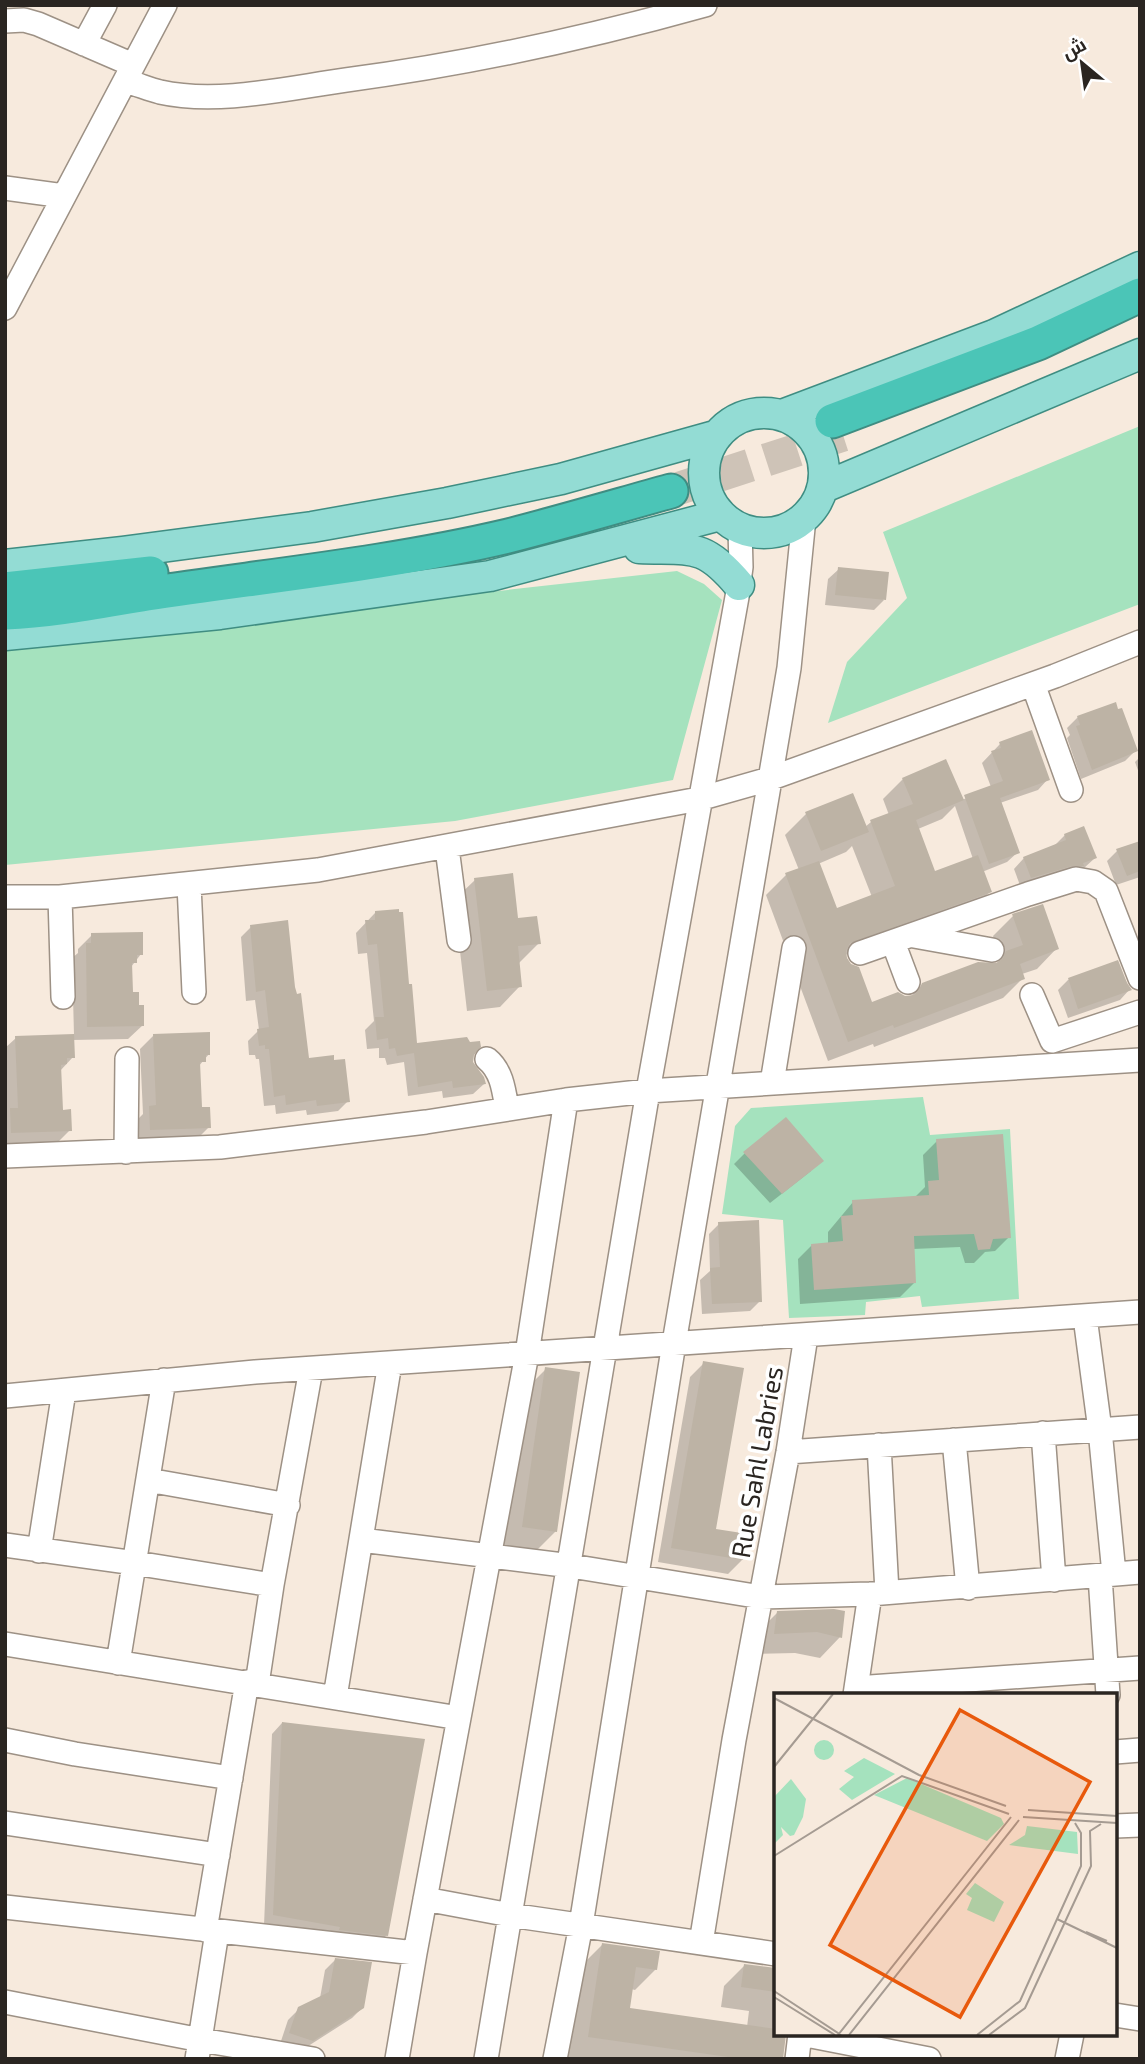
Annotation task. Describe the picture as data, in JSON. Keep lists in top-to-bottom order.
{
  "streets": {
    "street": ["Rue Sahl Labries"]
  },
  "north": "top left"
}
